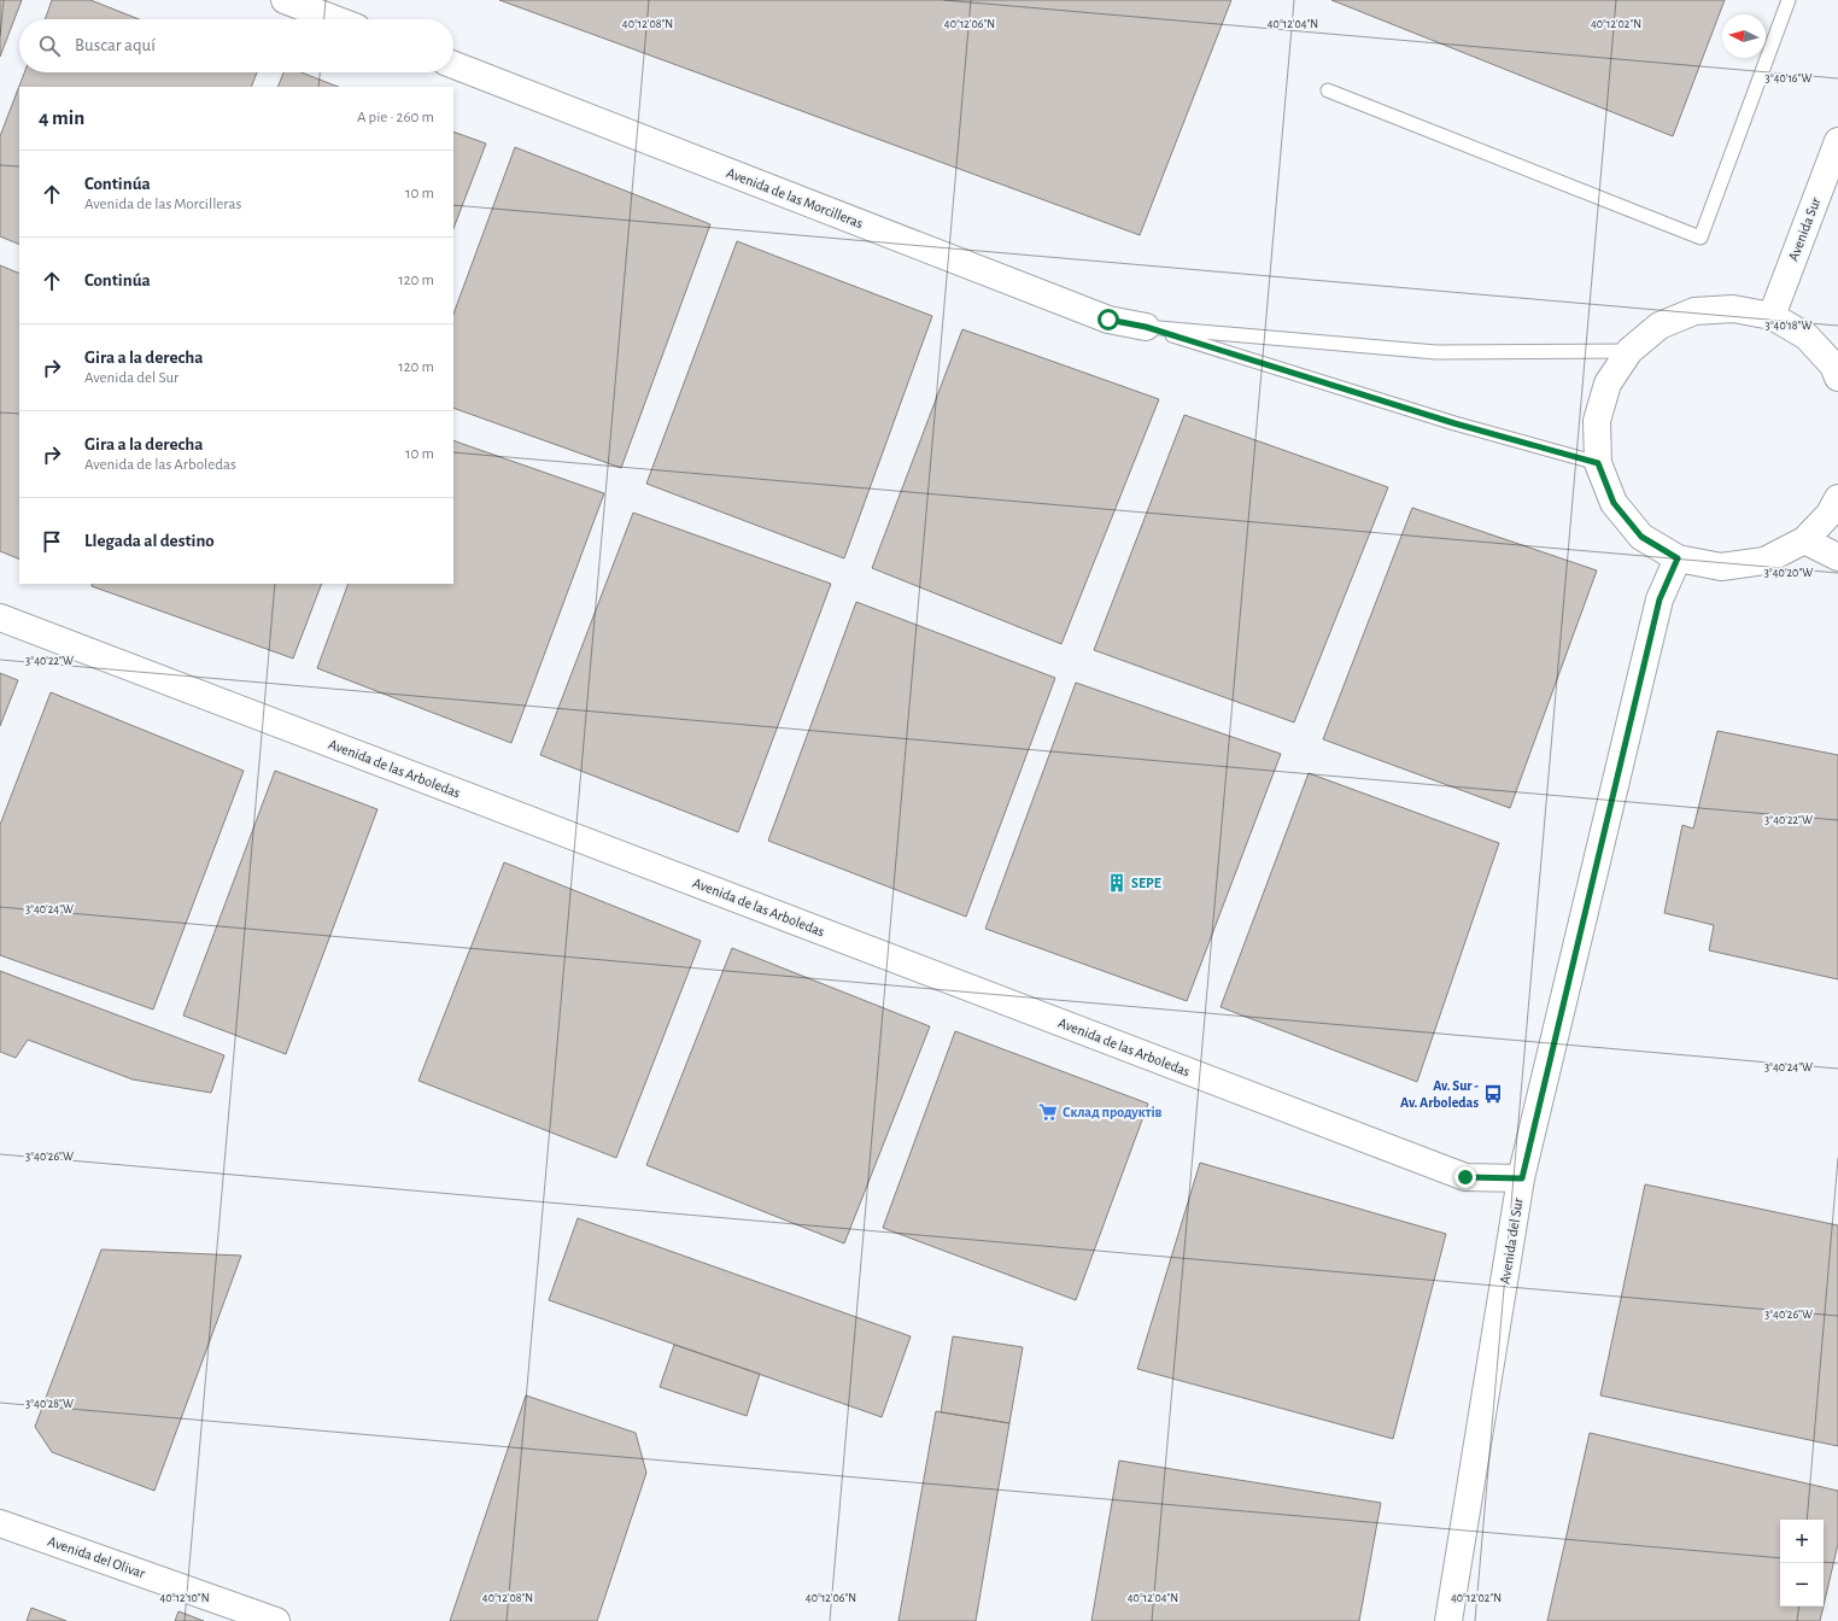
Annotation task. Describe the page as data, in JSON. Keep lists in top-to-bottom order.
{
  "streets": {
    "street": [
      "Avenida de las Morcilleras",
      "Avenida Sur",
      "Avenida de las Arboledas",
      "Avenida del Sur",
      "Avenida del Olivar"
    ]
  },
  "crossings": [
    ["Avenida de las Arboledas", "Avenida del Sur"]
  ],
  "places": {
    "building": ["SEPE"],
    "bus stop": ["Av. Sur - Av. Arboledas"],
    "supermarket": ["Склад продуктів"]
  },
  "north": "left",
  "page": {
    "search": "Buscar aquí",
    "heading": ["4 min", "A pie · 260 m"],
    "list": [
      ["Continúa", "Avenida de las Morcilleras", "10 m"],
      ["Continúa", "120 m"],
      ["Gira a la derecha", "Avenida del Sur", "120 m"],
      ["Gira a la derecha", "Avenida de las Arboledas", "10 m"],
      "Llegada al destino"
    ],
    "map_buttons": ["+", "−"]
  },
  "coordinates": [
    "40°12'08\"N",
    "40°12'06\"N",
    "40°12'04\"N",
    "40°12'02\"N",
    "3°40'16\"W",
    "3°40'18\"W",
    "3°40'20\"W",
    "3°40'22\"W",
    "3°40'24\"W",
    "3°40'26\"W",
    "3°40'28\"W",
    "40°12'10\"N"
  ]
}
